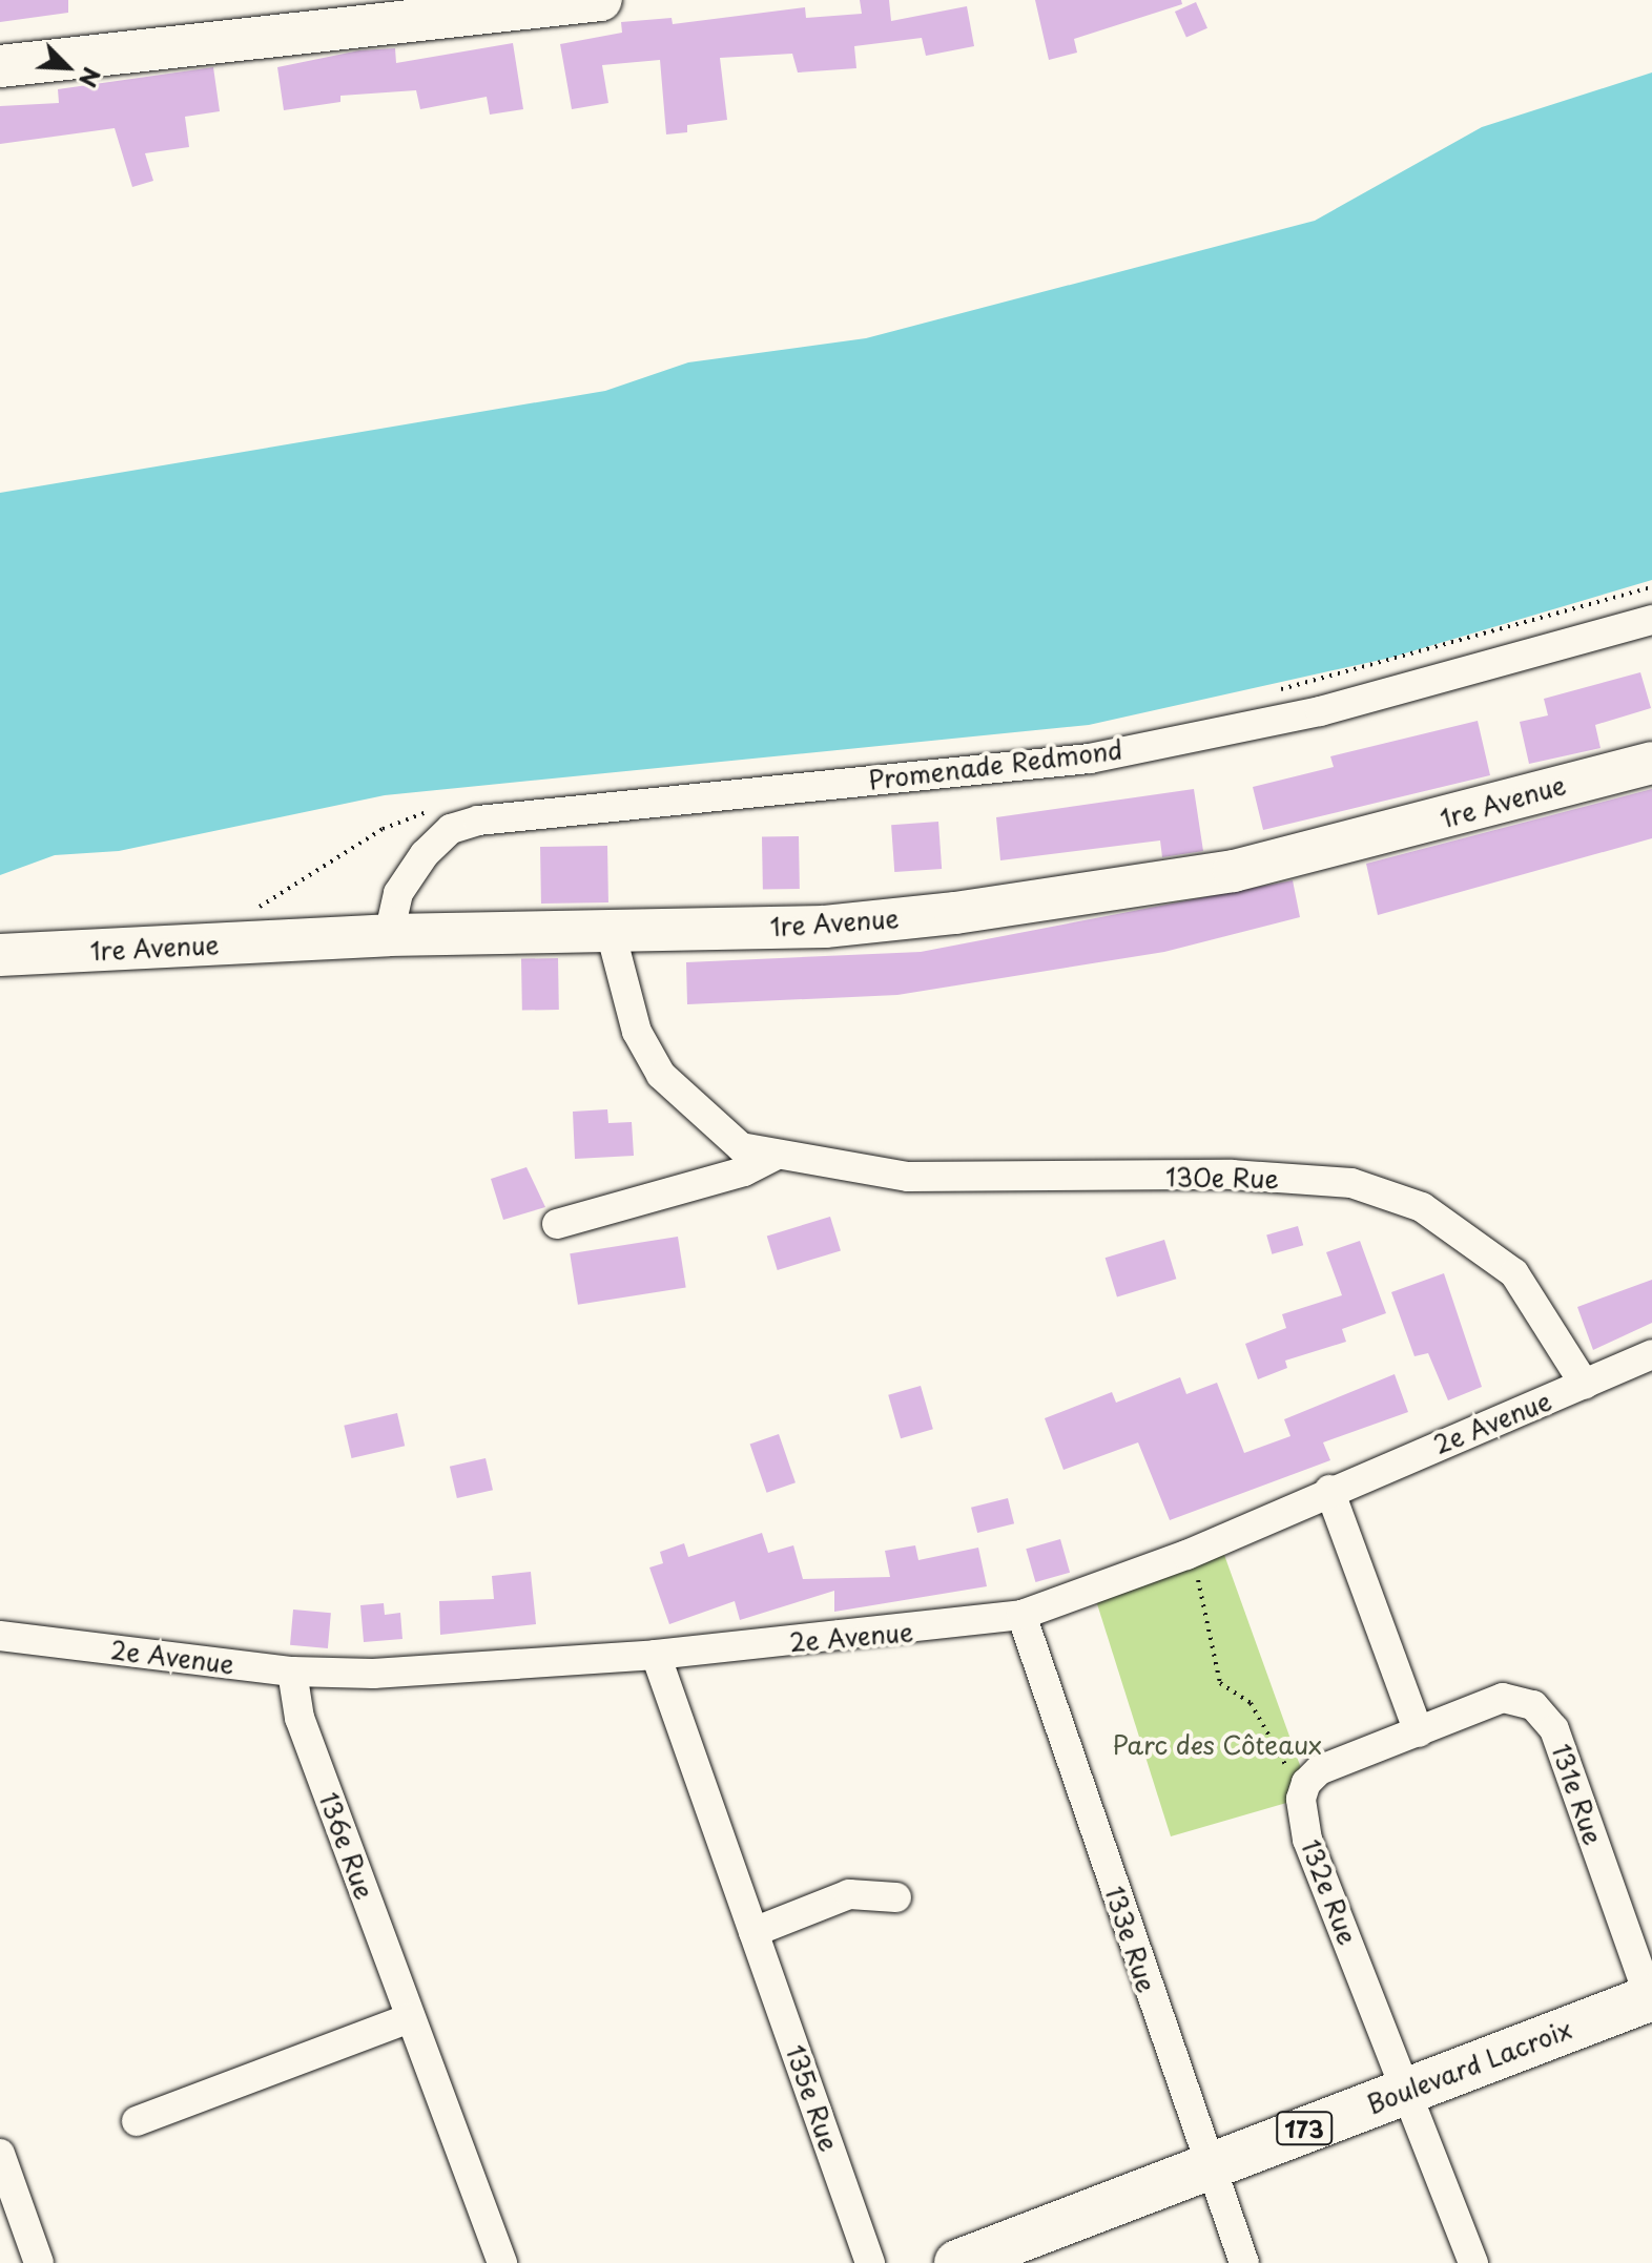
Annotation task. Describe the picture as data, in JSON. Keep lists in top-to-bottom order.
{
  "streets": {
    "main road": ["Boulevard Lacroix", "173"],
    "street": [
      "Promenade Redmond",
      "1re Avenue",
      "130e Rue",
      "2e Avenue",
      "131e Rue",
      "136e Rue",
      "132e Rue",
      "133e Rue",
      "135e Rue"
    ]
  },
  "crossings": [
    ["Promenade Redmond", "1re Avenue"],
    ["1re Avenue", "130e Rue"],
    ["130e Rue", "2e Avenue"],
    ["2e Avenue", "136e Rue"],
    ["2e Avenue", "133e Rue"],
    ["2e Avenue", "135e Rue"],
    ["131e Rue", "Boulevard Lacroix"],
    ["132e Rue", "Boulevard Lacroix"],
    ["133e Rue", "Boulevard Lacroix"]
  ],
  "parks": ["Parc des Côteaux"],
  "north": "bottom right"
}
